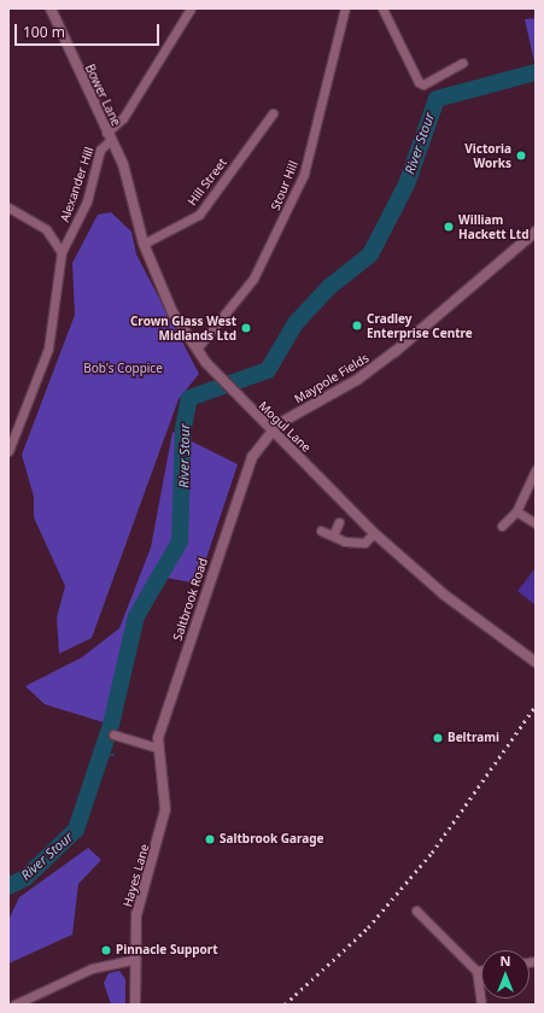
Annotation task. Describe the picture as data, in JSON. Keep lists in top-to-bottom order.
{
  "streets": {
    "street": [
      "Bower Lane",
      "Hill Street",
      "Alexander Hill",
      "Stour Hill",
      "Maypole Fields",
      "Mogul Lane",
      "Saltbrook Road",
      "Hayes Lane"
    ]
  },
  "crossings": [
    ["Bower Lane", "Alexander Hill"],
    ["Bower Lane", "Mogul Lane"],
    ["Hill Street", "Mogul Lane"],
    ["Alexander Hill", "Mogul Lane"],
    ["Stour Hill", "Mogul Lane"],
    ["Maypole Fields", "Mogul Lane"],
    ["Maypole Fields", "Saltbrook Road"],
    ["Mogul Lane", "Saltbrook Road"],
    ["Saltbrook Road", "Hayes Lane"]
  ],
  "water": ["River Stour"],
  "parks": ["Bob's Coppice"],
  "places": [
    "Victoria Works",
    "William Hackett Ltd",
    "Cradley Enterprise Centre",
    "Crown Glass West Midlands Ltd",
    "Beltrami",
    "Saltbrook Garage",
    "Pinnacle Support"
  ],
  "scale_bar": "100 m",
  "north": "top"
}
